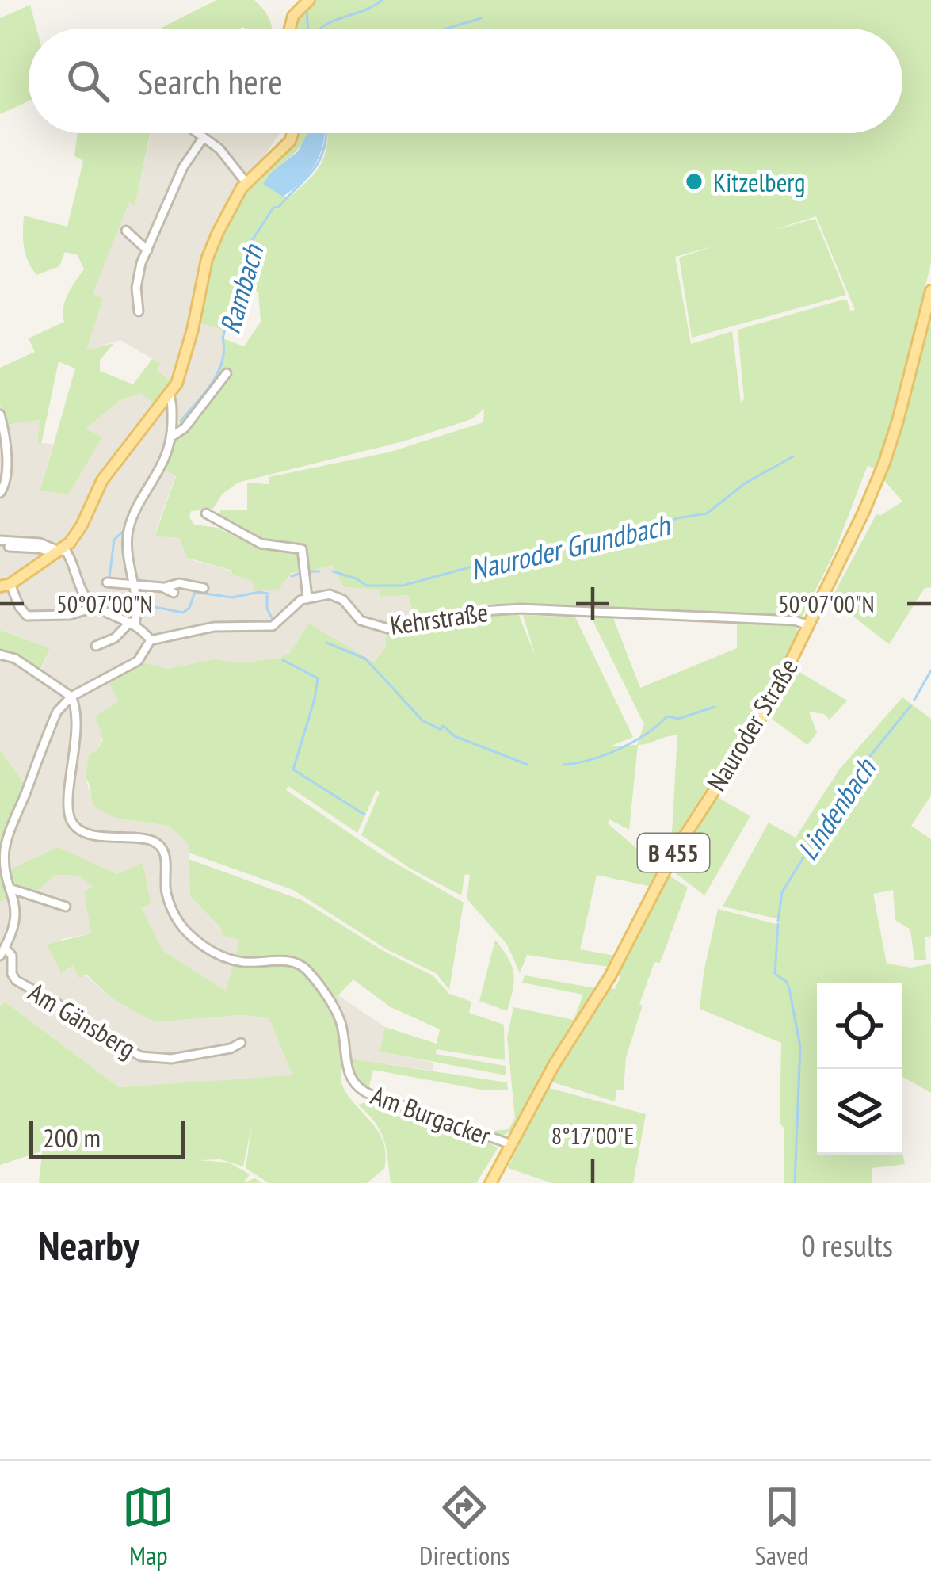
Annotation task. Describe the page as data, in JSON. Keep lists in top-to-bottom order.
{
  "streets": {
    "main road": ["Nauroder Straße", "B 455"],
    "street": ["Kehrstraße", "Am Gänsberg", "Am Burgacker"]
  },
  "crossings": [
    ["Kehrstraße", "Nauroder Straße"],
    ["Nauroder Straße", "Am Burgacker"]
  ],
  "water": ["Rambach", "Nauroder Grundbach", "Lindenbach"],
  "places": ["Kitzelberg"],
  "scale_bar": "200 m",
  "page": {
    "search": "Search here",
    "scale": "200 m",
    "heading": ["Nearby", "0 results"],
    "nav": ["Map", "Directions", "Saved"]
  },
  "coordinates": ["50°07'00\"N", "8°17'00\"E"]
}
